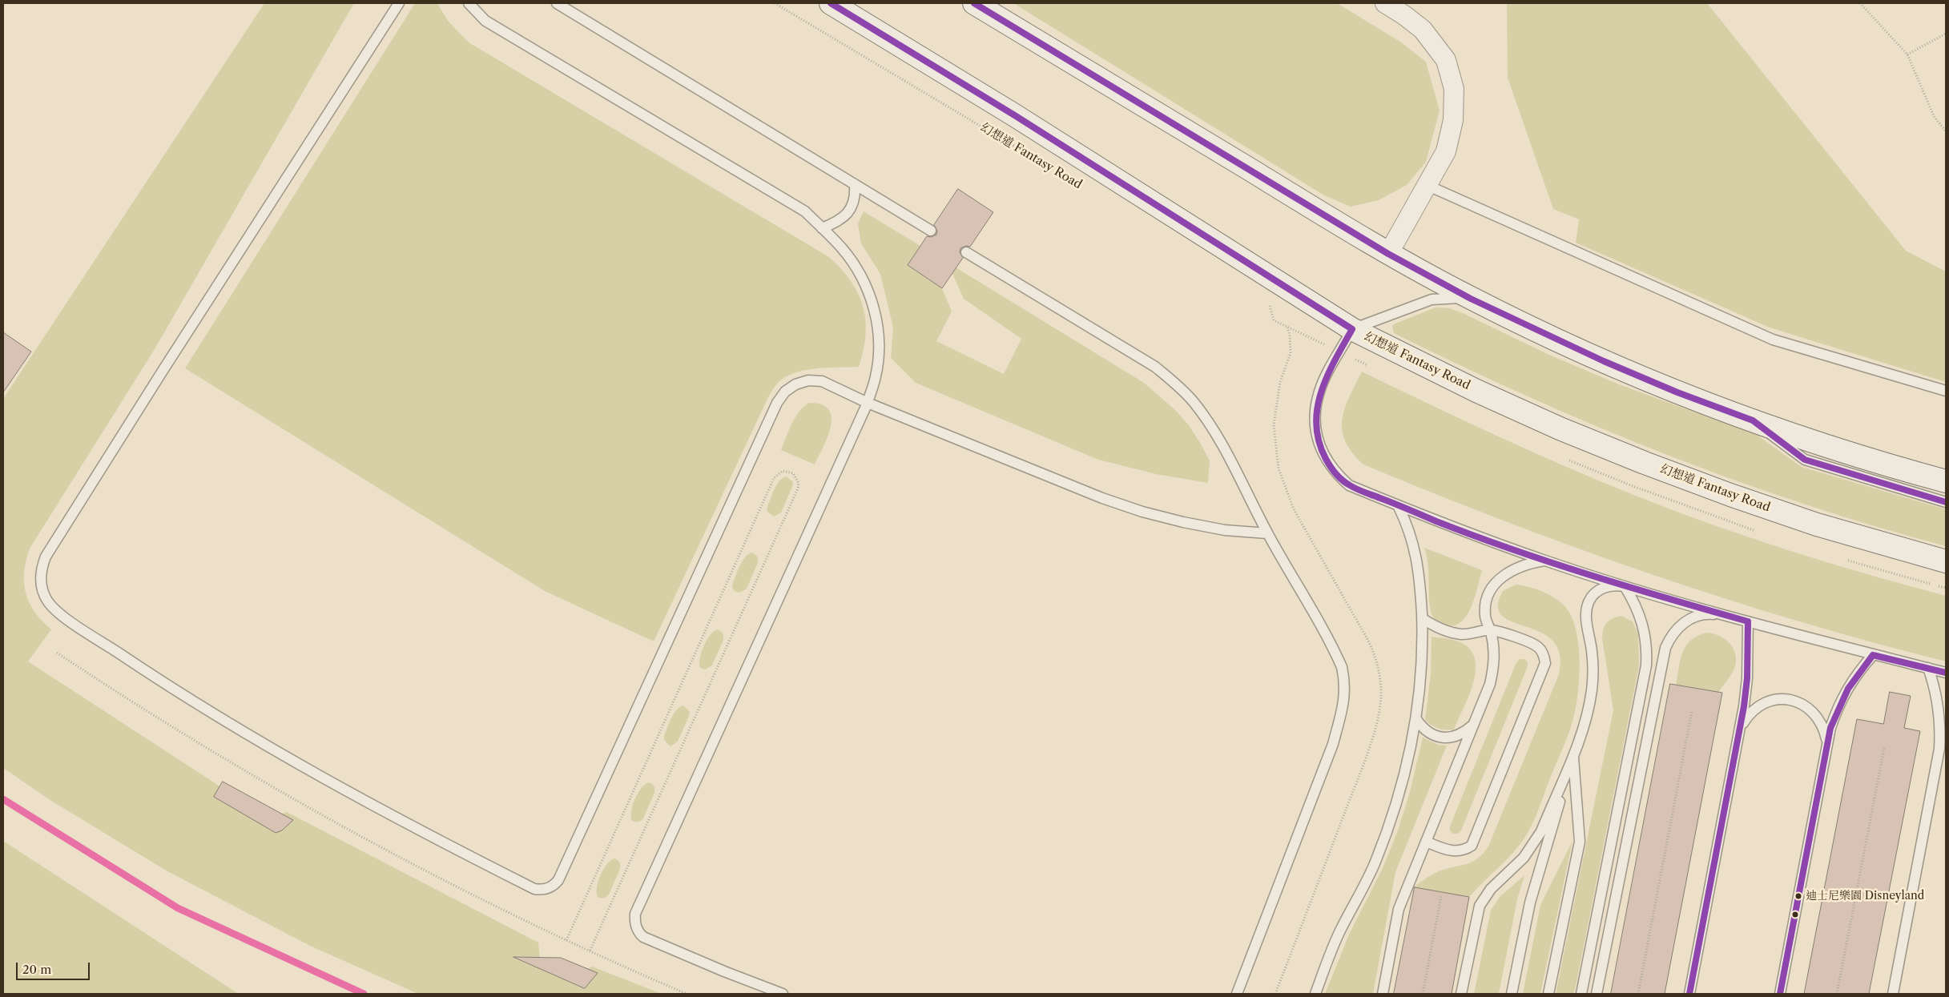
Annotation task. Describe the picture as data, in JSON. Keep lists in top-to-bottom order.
{
  "streets": {
    "main road": ["幻想道 Fantasy Road"]
  },
  "places": ["迪士尼樂園 Disneyland"],
  "scale_bar": "20 m"
}
